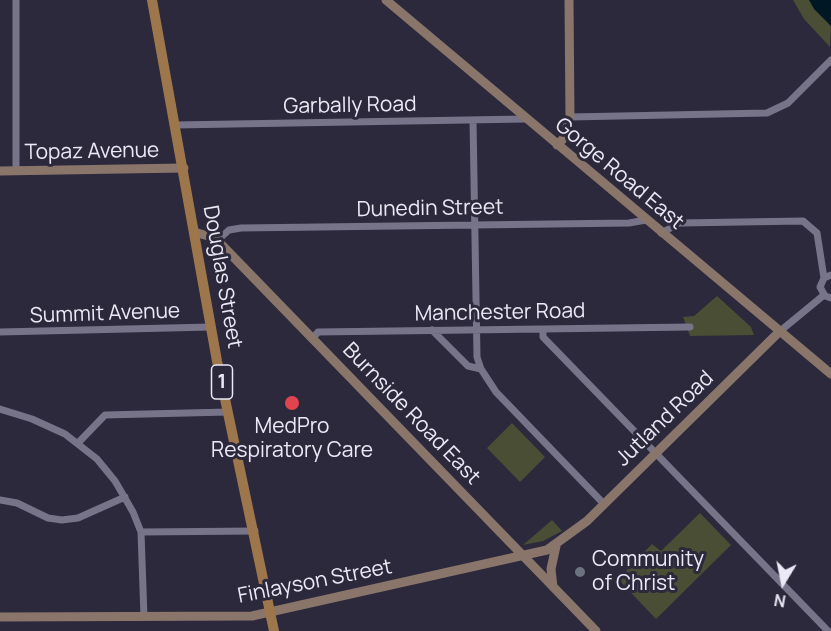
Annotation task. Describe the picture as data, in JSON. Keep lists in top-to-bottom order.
{
  "streets": {
    "main road": [
      "Topaz Avenue",
      "Gorge Road East",
      "Douglas Street",
      "1",
      "Burnside Road East",
      "Jutland Road",
      "Finlayson Street"
    ],
    "street": [
      "Garbally Road",
      "Dunedin Street",
      "Manchester Road",
      "Summit Avenue"
    ]
  },
  "crossings": [
    ["Garbally Road", "Gorge Road East"],
    ["Garbally Road", "Douglas Street"],
    ["Topaz Avenue", "Douglas Street"],
    ["Gorge Road East", "Dunedin Street"],
    ["Gorge Road East", "Jutland Road"],
    ["Dunedin Street", "Burnside Road East"],
    ["Douglas Street", "Summit Avenue"],
    ["Douglas Street", "Burnside Road East"],
    ["Douglas Street", "Finlayson Street"],
    ["Manchester Road", "Burnside Road East"],
    ["Burnside Road East", "Jutland Road"],
    ["Burnside Road East", "Finlayson Street"],
    ["Jutland Road", "Finlayson Street"]
  ],
  "places": ["MedPro Respiratory Care", "Community of Christ"],
  "north": "bottom"
}
